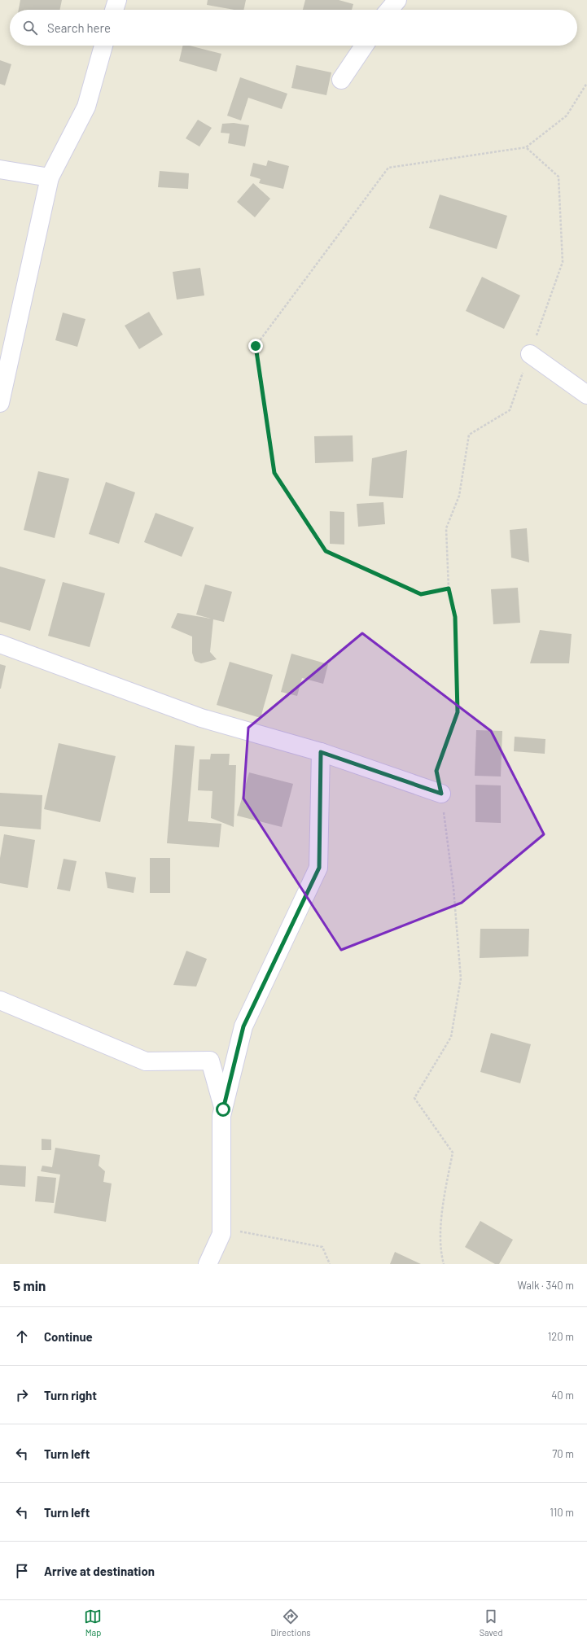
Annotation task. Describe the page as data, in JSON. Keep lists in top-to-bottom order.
{
  "page": {
    "search": "Search here",
    "heading": ["5 min", "Walk · 340 m"],
    "list": [
      ["Continue", "120 m"],
      ["Turn right", "40 m"],
      ["Turn left", "70 m"],
      ["Turn left", "110 m"],
      "Arrive at destination"
    ],
    "nav": ["Map", "Directions", "Saved"]
  }
}
